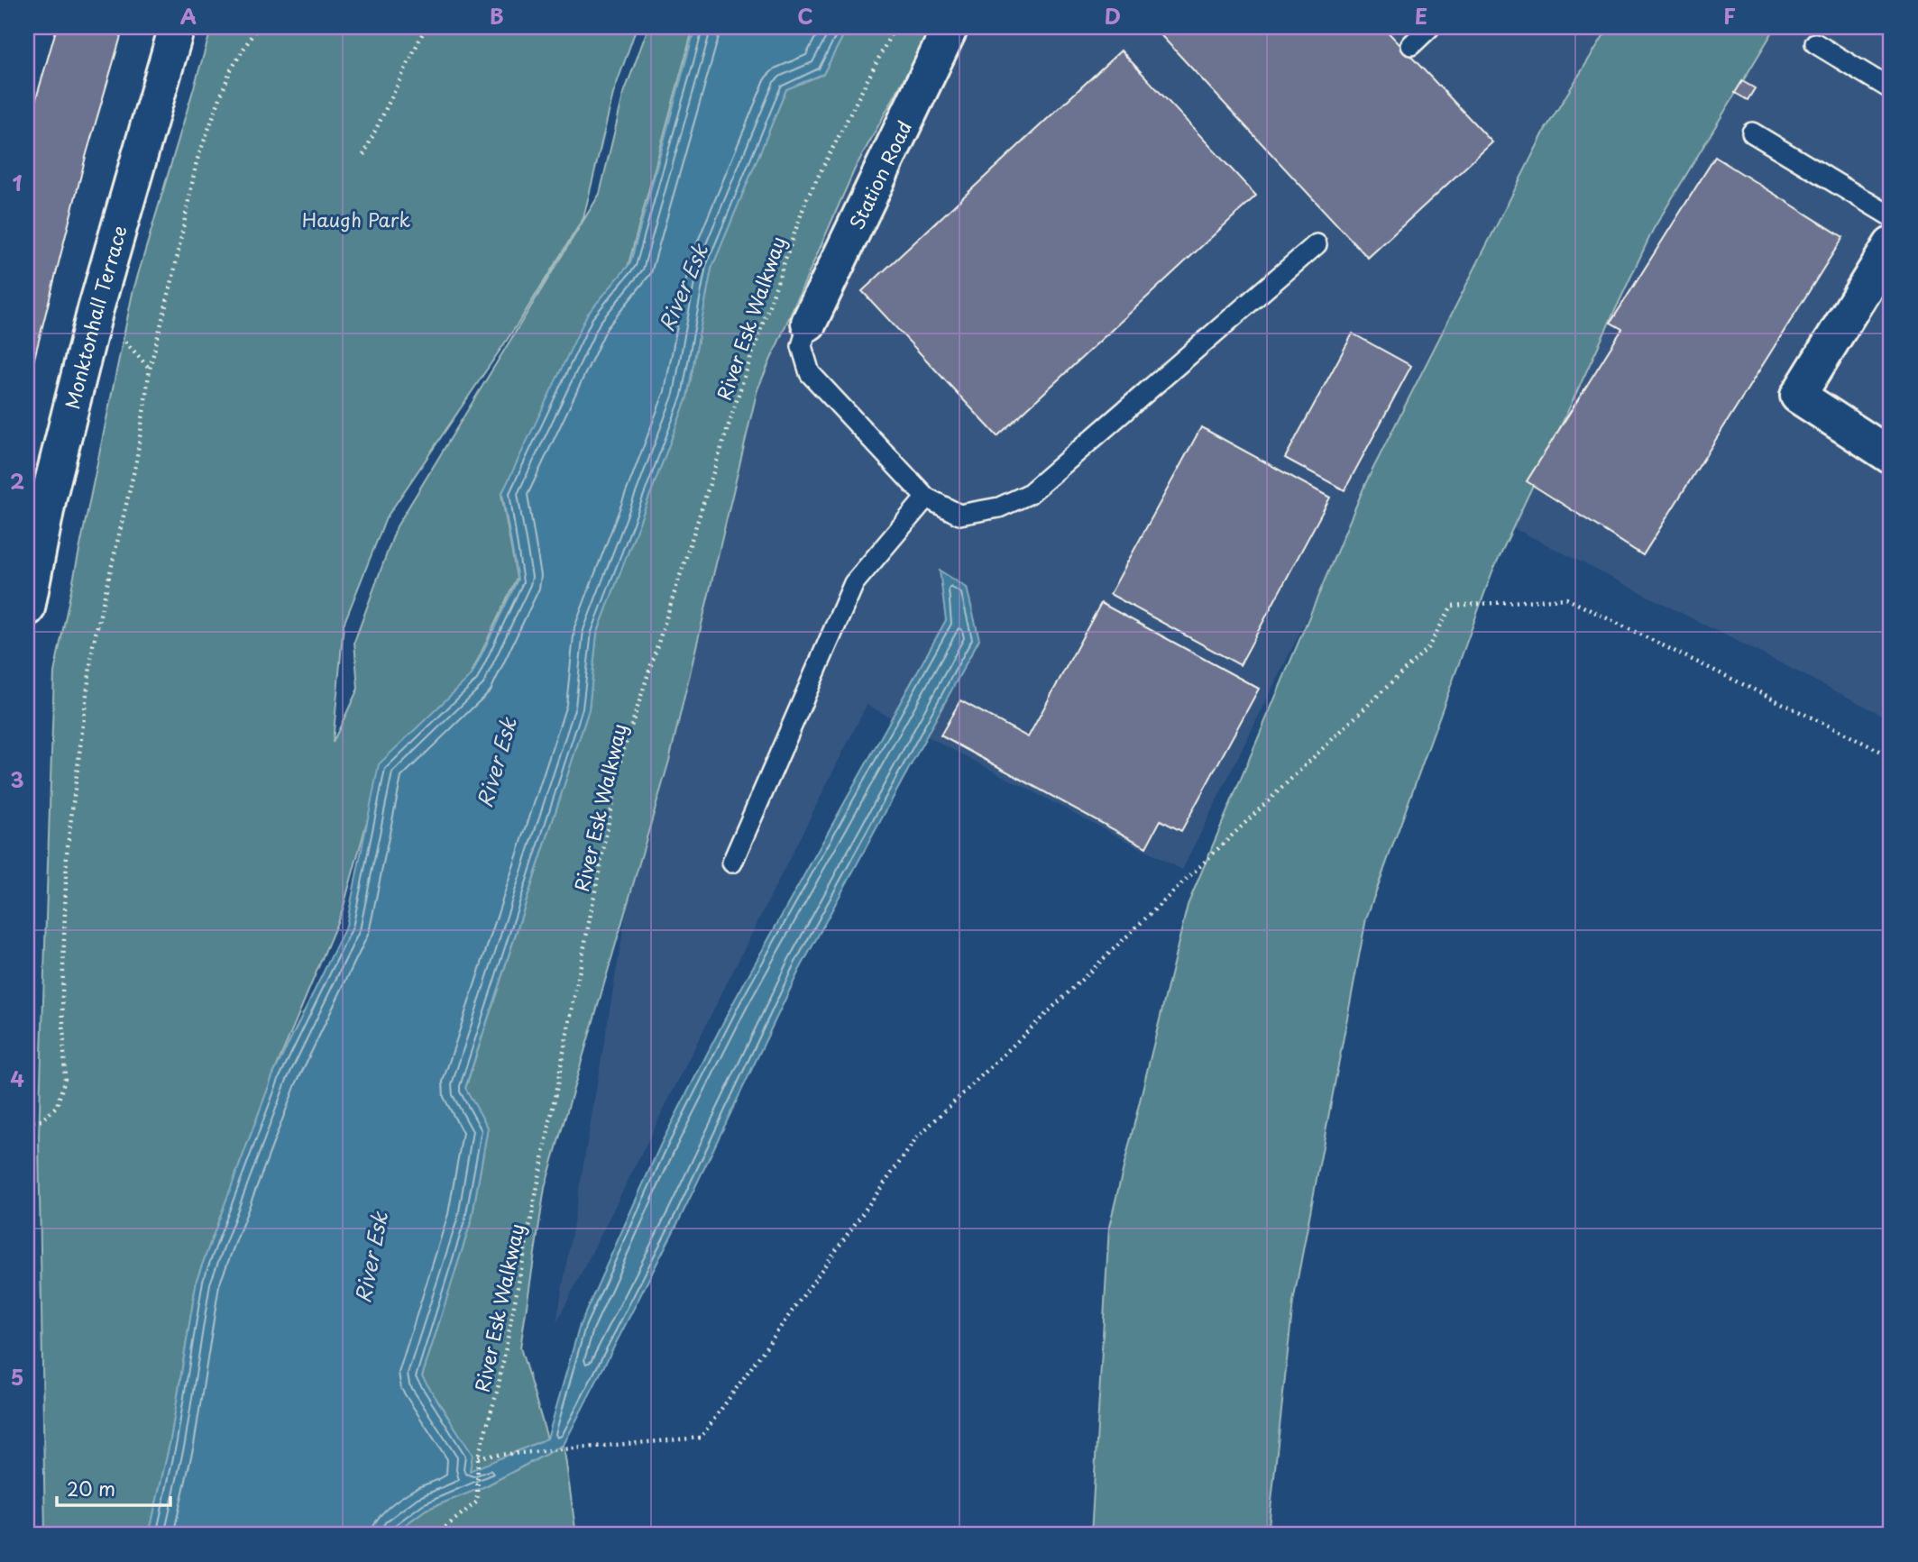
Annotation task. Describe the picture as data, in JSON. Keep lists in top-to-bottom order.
{
  "streets": {
    "street": ["Station Road", "Monktonhall Terrace"],
    "path": ["River Esk Walkway"]
  },
  "water": ["River Esk"],
  "parks": ["Haugh Park"],
  "scale_bar": "20 m",
  "grid": {
    "columns": [
      "A",
      "B",
      "C",
      "D",
      "E",
      "F"
    ],
    "rows": [
      "1",
      "2",
      "3",
      "4",
      "5"
    ]
  }
}
